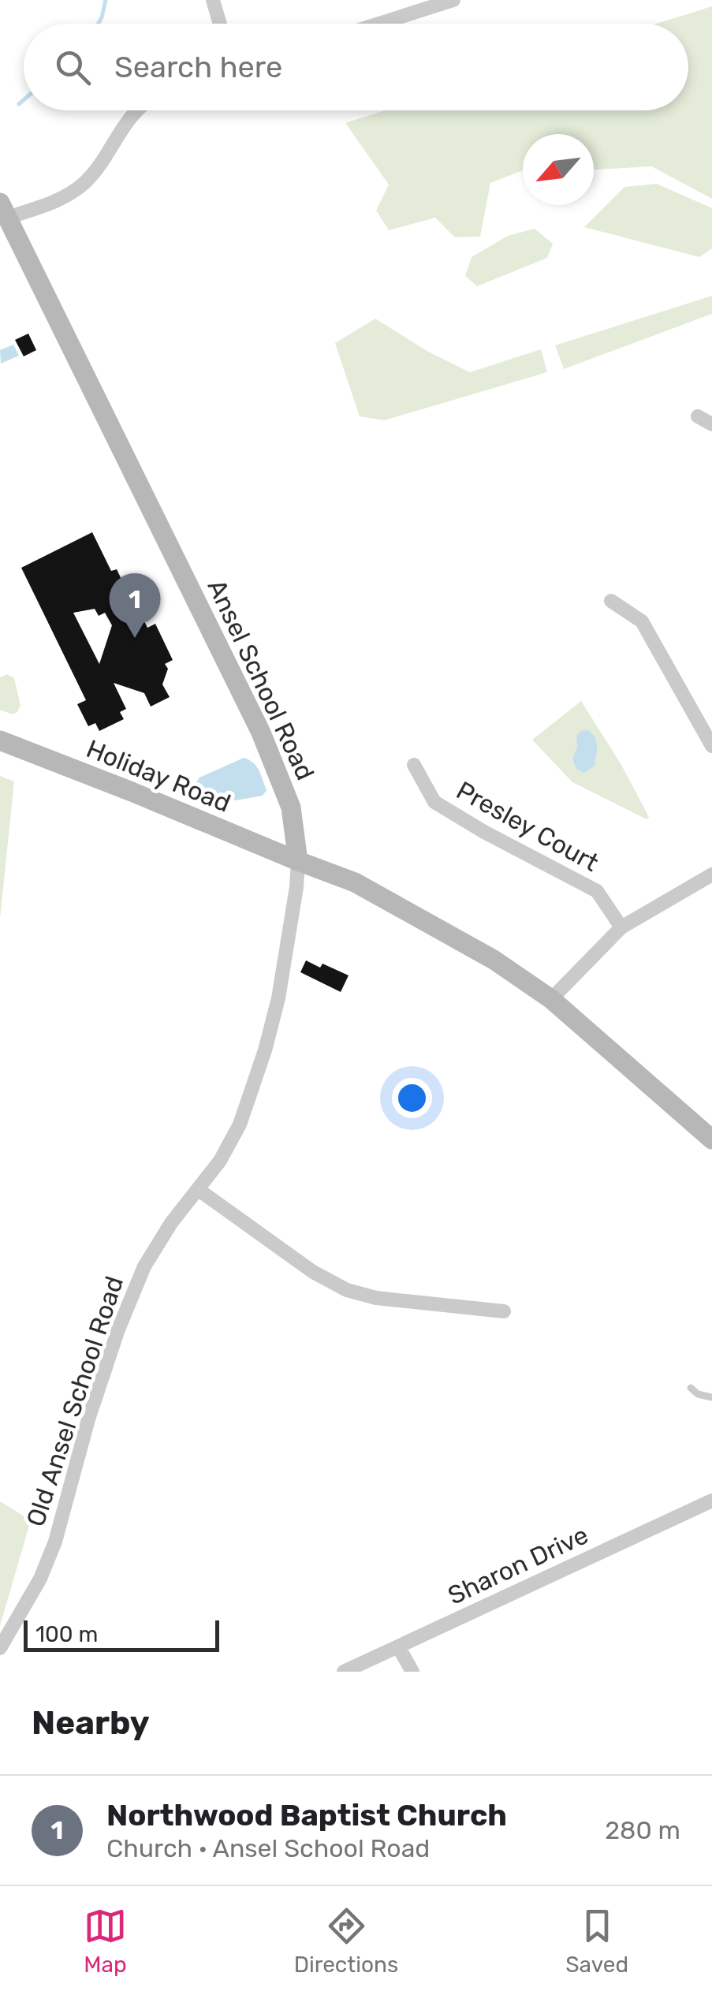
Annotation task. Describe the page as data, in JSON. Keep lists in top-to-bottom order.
{
  "streets": {
    "street": [
      "Ansel School Road",
      "Holiday Road",
      "Presley Court",
      "Old Ansel School Road",
      "Sharon Drive"
    ]
  },
  "crossings": [
    ["Ansel School Road", "Holiday Road"],
    ["Ansel School Road", "Old Ansel School Road"],
    ["Holiday Road", "Old Ansel School Road"]
  ],
  "scale_bar": "100 m",
  "north": "bottom left",
  "page": {
    "search": "Search here",
    "pins": "1",
    "scale": "100 m",
    "heading": "Nearby",
    "list": [
      {
        "mark": "1",
        "name": "Northwood Baptist Church",
        "note": "Church · Ansel School Road",
        "value": "280 m"
      }
    ],
    "nav": ["Map", "Directions", "Saved"]
  }
}
